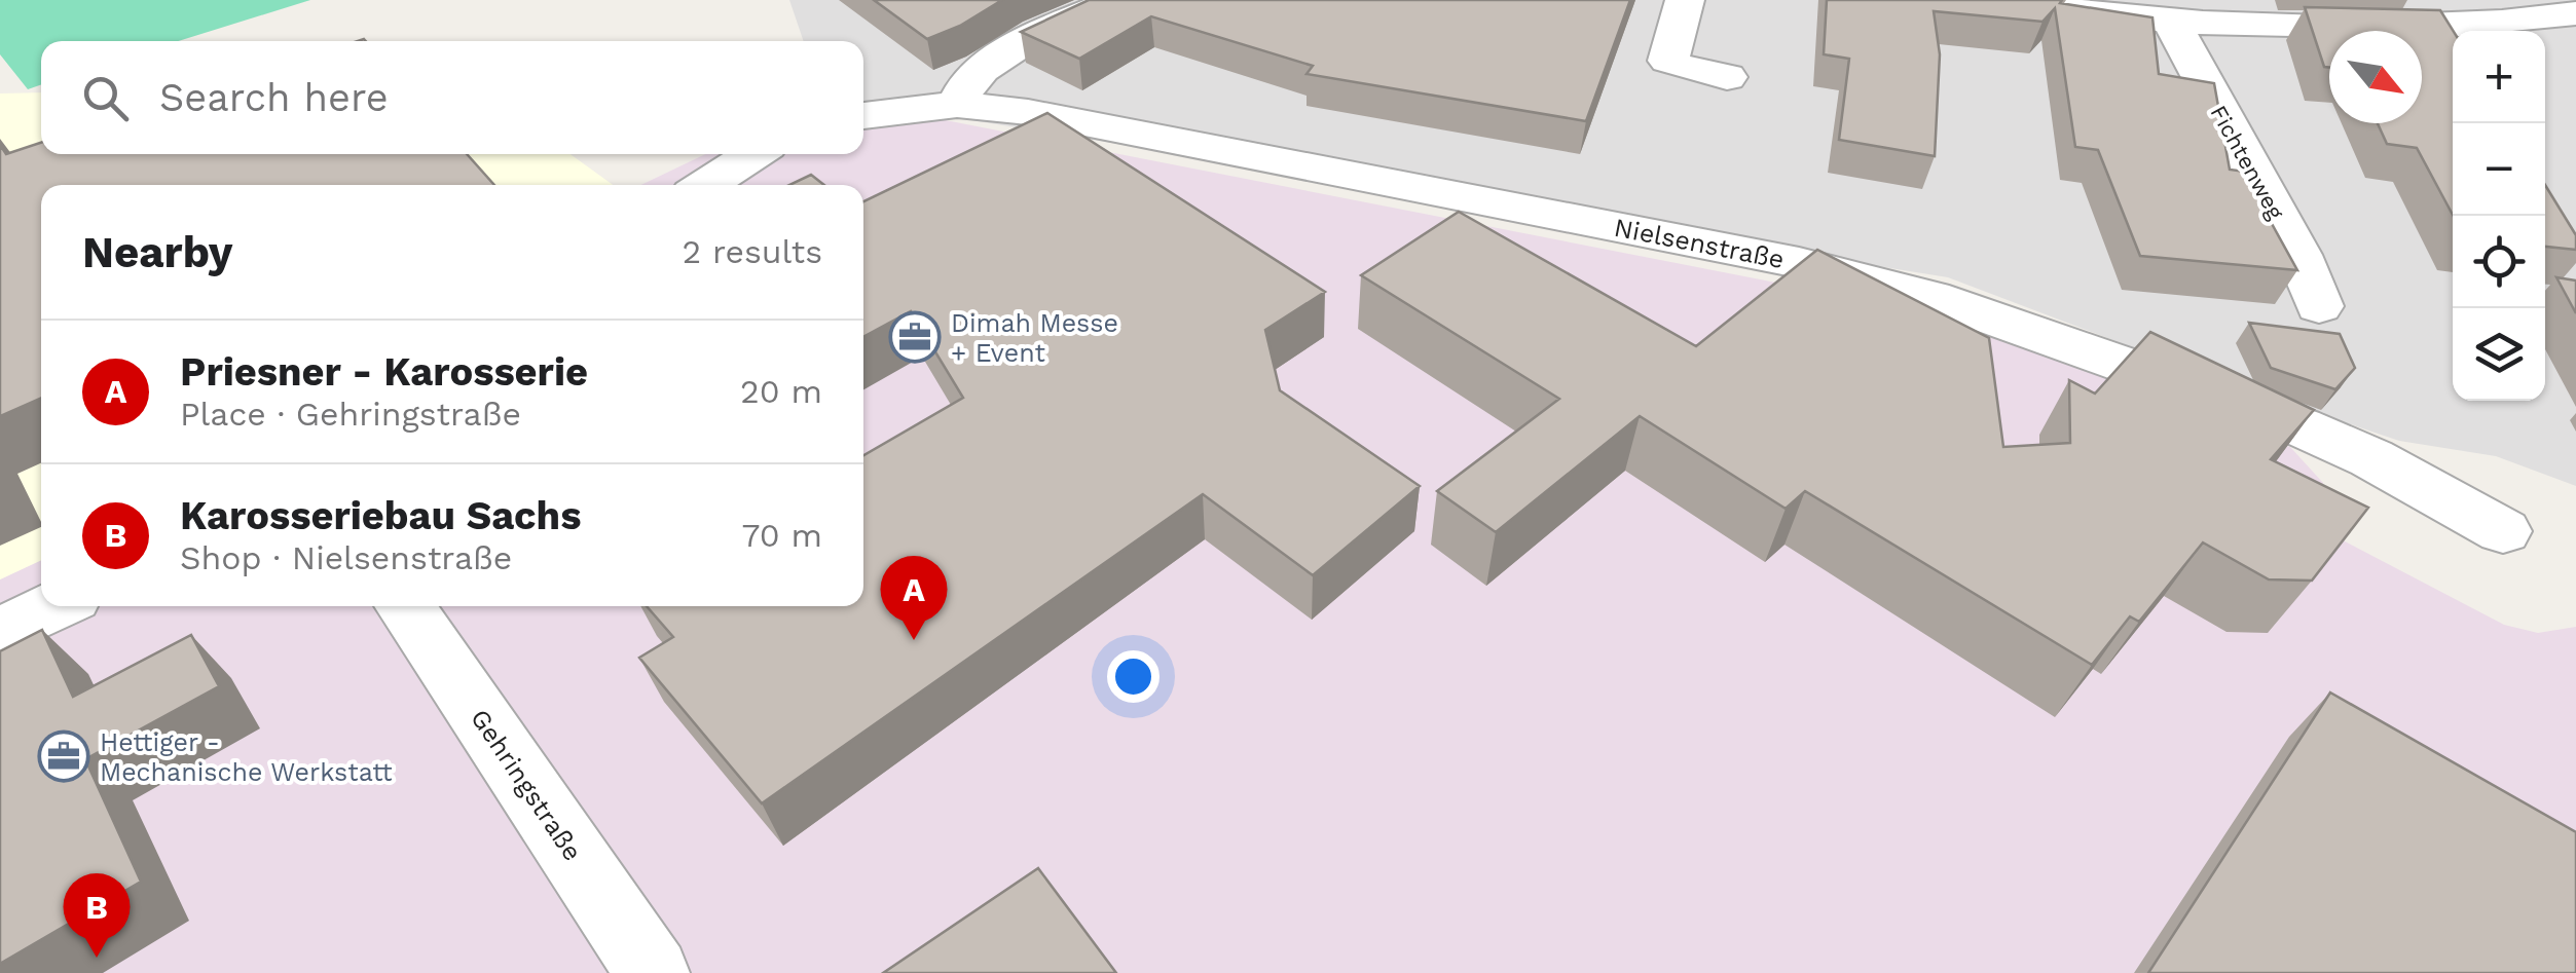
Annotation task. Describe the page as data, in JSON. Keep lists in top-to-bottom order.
{
  "streets": {
    "street": ["Fichtenweg", "Nielsenstraße", "Gehringstraße"]
  },
  "places": {
    "office": ["Dimah Messe + Event", "Hettiger - Mechanische Werkstatt"]
  },
  "north": "bottom right",
  "page": {
    "map_buttons": ["+", "−"],
    "search": "Search here",
    "heading": ["Nearby", "2 results"],
    "list": [
      {
        "mark": "A",
        "name": "Priesner - Karosserie",
        "note": "Place · Gehringstraße",
        "value": "20 m"
      },
      {
        "mark": "B",
        "name": "Karosseriebau Sachs",
        "note": "Shop · Nielsenstraße",
        "value": "70 m"
      }
    ],
    "pins": ["A", "B"]
  }
}
